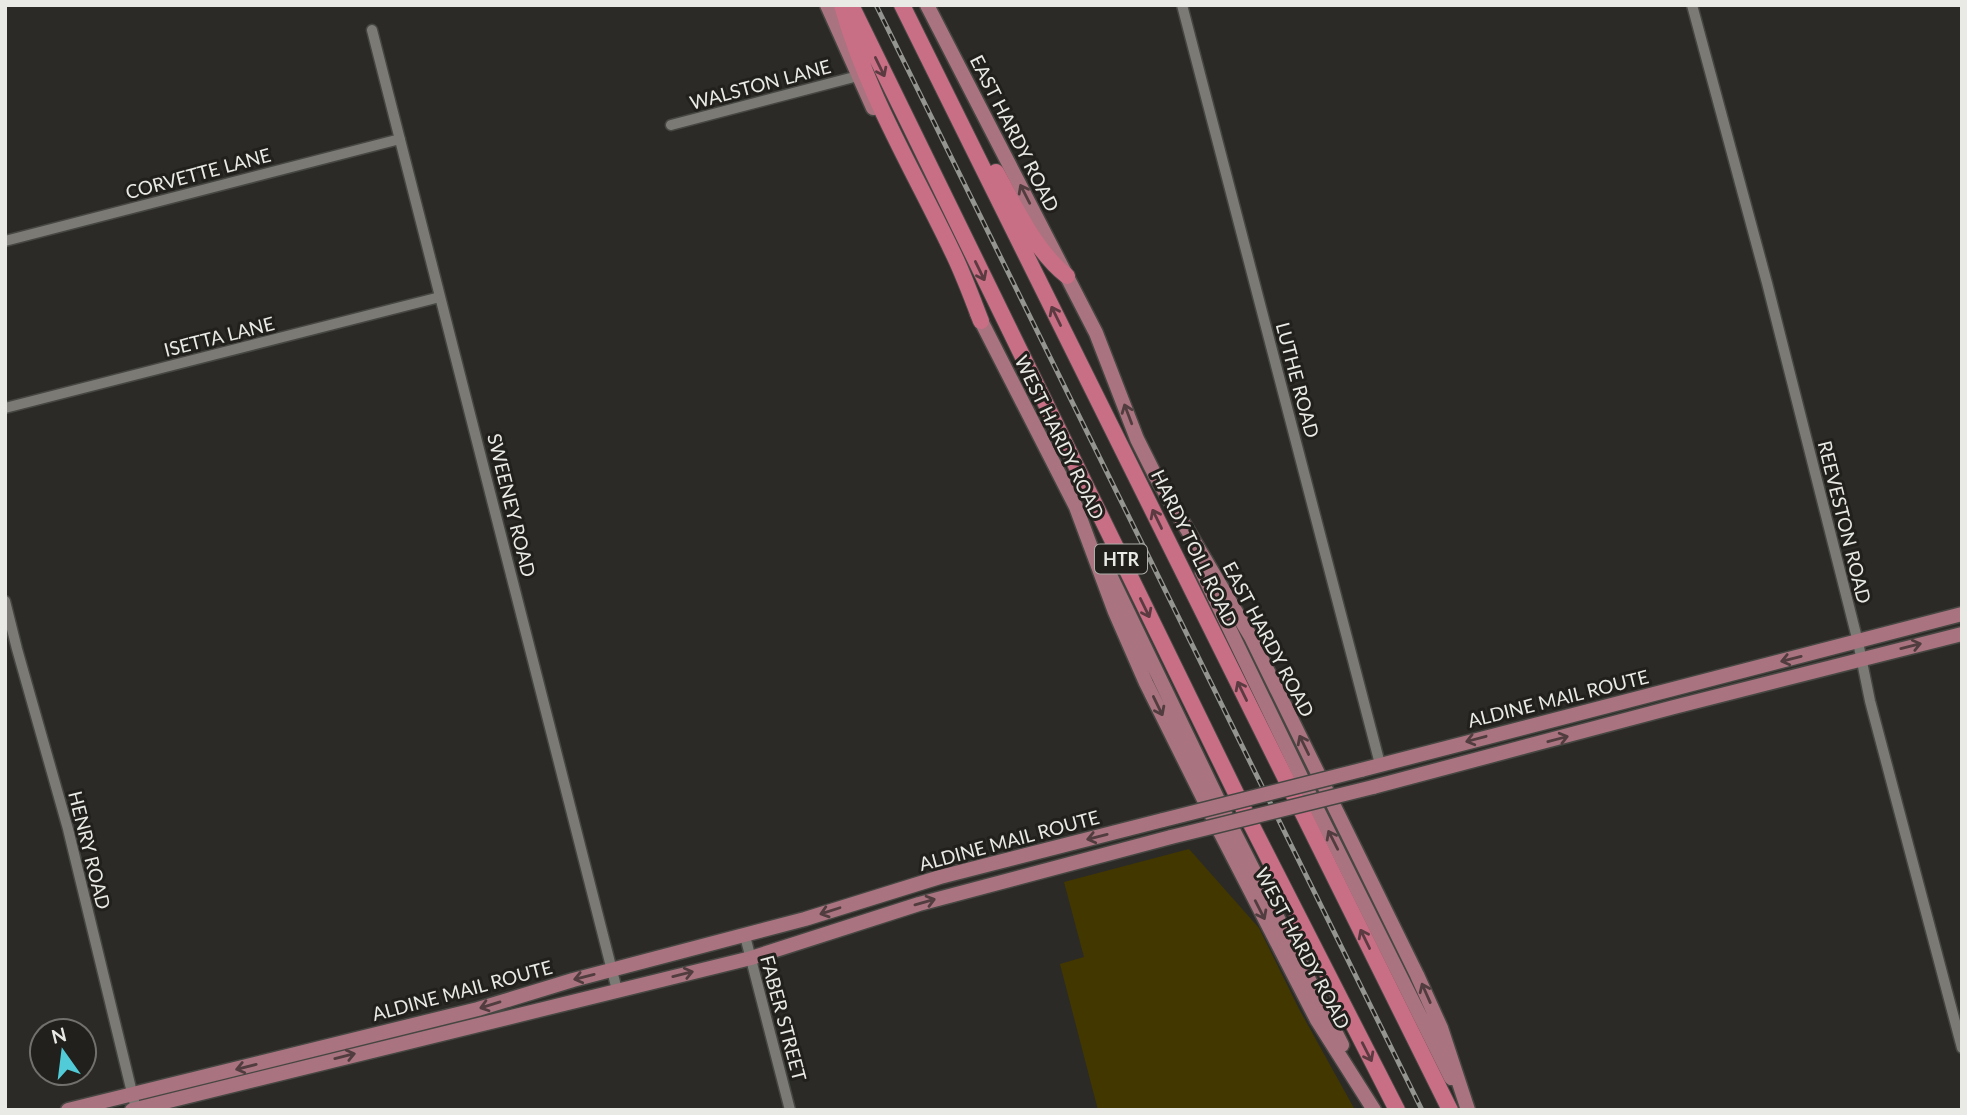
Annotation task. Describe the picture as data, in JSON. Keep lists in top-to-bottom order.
{
  "streets": {
    "highway": ["HARDY TOLL ROAD", "HTR"],
    "main road": ["EAST HARDY ROAD", "WEST HARDY ROAD", "ALDINE MAIL ROUTE"],
    "street": [
      "WALSTON LANE",
      "CORVETTE LANE",
      "ISETTA LANE",
      "LUTHE ROAD",
      "SWEENEY ROAD",
      "REEVESTON ROAD",
      "HENRY ROAD",
      "FABER STREET"
    ]
  },
  "crossings": [
    ["WALSTON LANE", "WEST HARDY ROAD"],
    ["EAST HARDY ROAD", "HARDY TOLL ROAD"],
    ["CORVETTE LANE", "SWEENEY ROAD"],
    ["ISETTA LANE", "SWEENEY ROAD"],
    ["LUTHE ROAD", "ALDINE MAIL ROUTE"],
    ["SWEENEY ROAD", "ALDINE MAIL ROUTE"],
    ["REEVESTON ROAD", "ALDINE MAIL ROUTE"],
    ["ALDINE MAIL ROUTE", "HENRY ROAD"],
    ["ALDINE MAIL ROUTE", "FABER STREET"]
  ],
  "north": "top"
}
